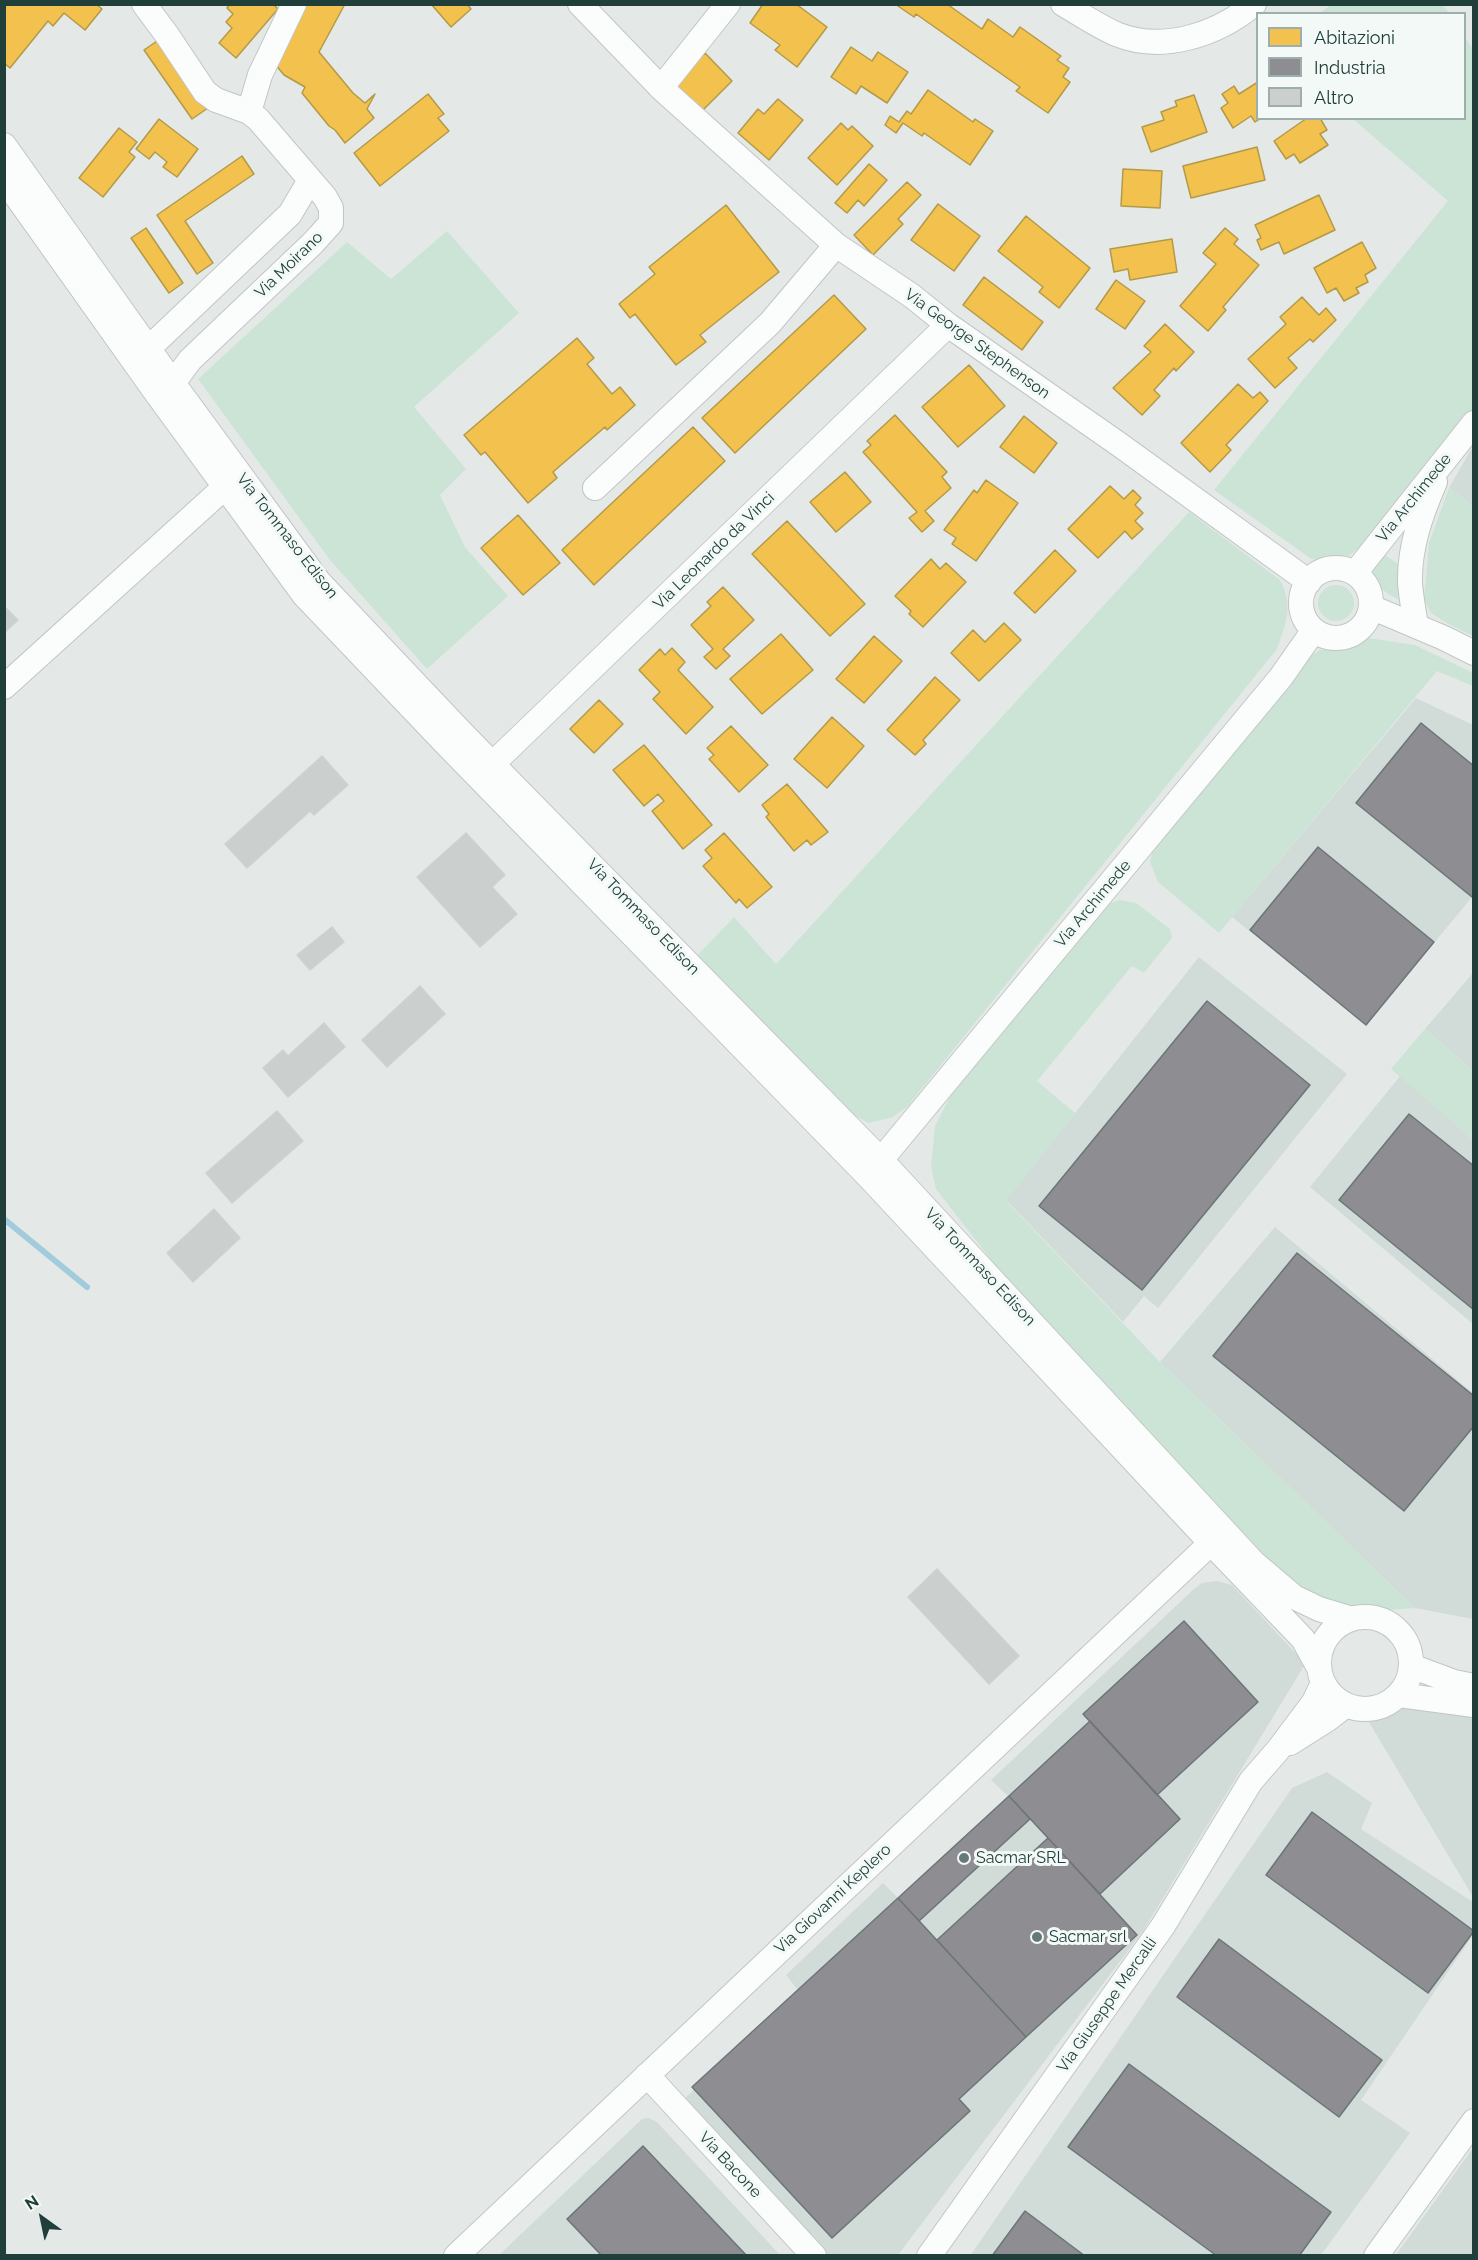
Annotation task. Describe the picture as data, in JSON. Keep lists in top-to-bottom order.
{
  "streets": {
    "street": [
      "Via Moirano",
      "Via George Stephenson",
      "Via Archimede",
      "Via Tommaso Edison",
      "Via Leonardo da Vinci",
      "Via Giovanni Keplero",
      "Via Giuseppe Mercalli",
      "Via Bacone"
    ]
  },
  "crossings": [
    ["Via Moirano", "Via Tommaso Edison"],
    ["Via George Stephenson", "Via Archimede"],
    ["Via George Stephenson", "Via Leonardo da Vinci"],
    ["Via Archimede", "Via Tommaso Edison"],
    ["Via Tommaso Edison", "Via Leonardo da Vinci"],
    ["Via Tommaso Edison", "Via Giovanni Keplero"],
    ["Via Tommaso Edison", "Via Giuseppe Mercalli"],
    ["Via Giovanni Keplero", "Via Bacone"]
  ],
  "places": ["Sacmar SRL", "Sacmar srl"],
  "legend": ["Abitazioni", "Industria", "Altro"],
  "north": "top left"
}
